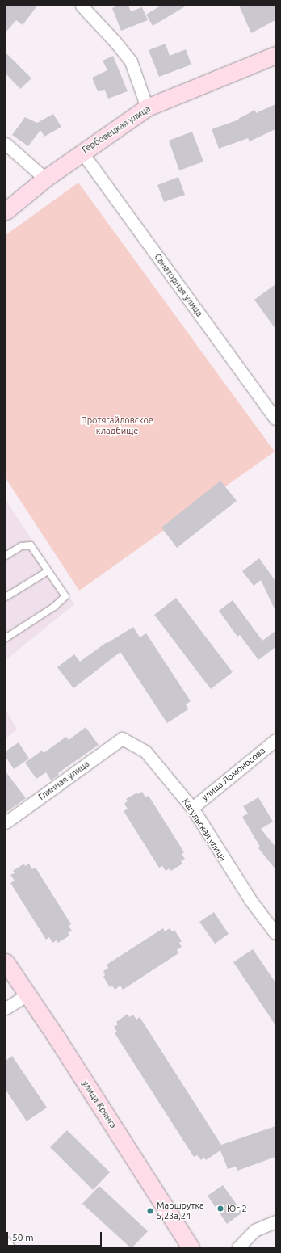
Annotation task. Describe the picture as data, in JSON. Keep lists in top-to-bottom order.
{
  "streets": {
    "street": [
      "Гербовецкая улица",
      "Санаторная улица",
      "улица Ломоносова",
      "Глинная улица",
      "Кагульская улица",
      "улица Крянгэ"
    ]
  },
  "crossings": [
    ["Гербовецкая улица", "Санаторная улица"],
    ["улица Ломоносова", "Кагульская улица"],
    ["Глинная улица", "Кагульская улица"]
  ],
  "parks": ["Протягайловское кладбище"],
  "places": ["Юг-2", "Маршрутка 5,23а,24"],
  "scale_bar": "50 m"
}
